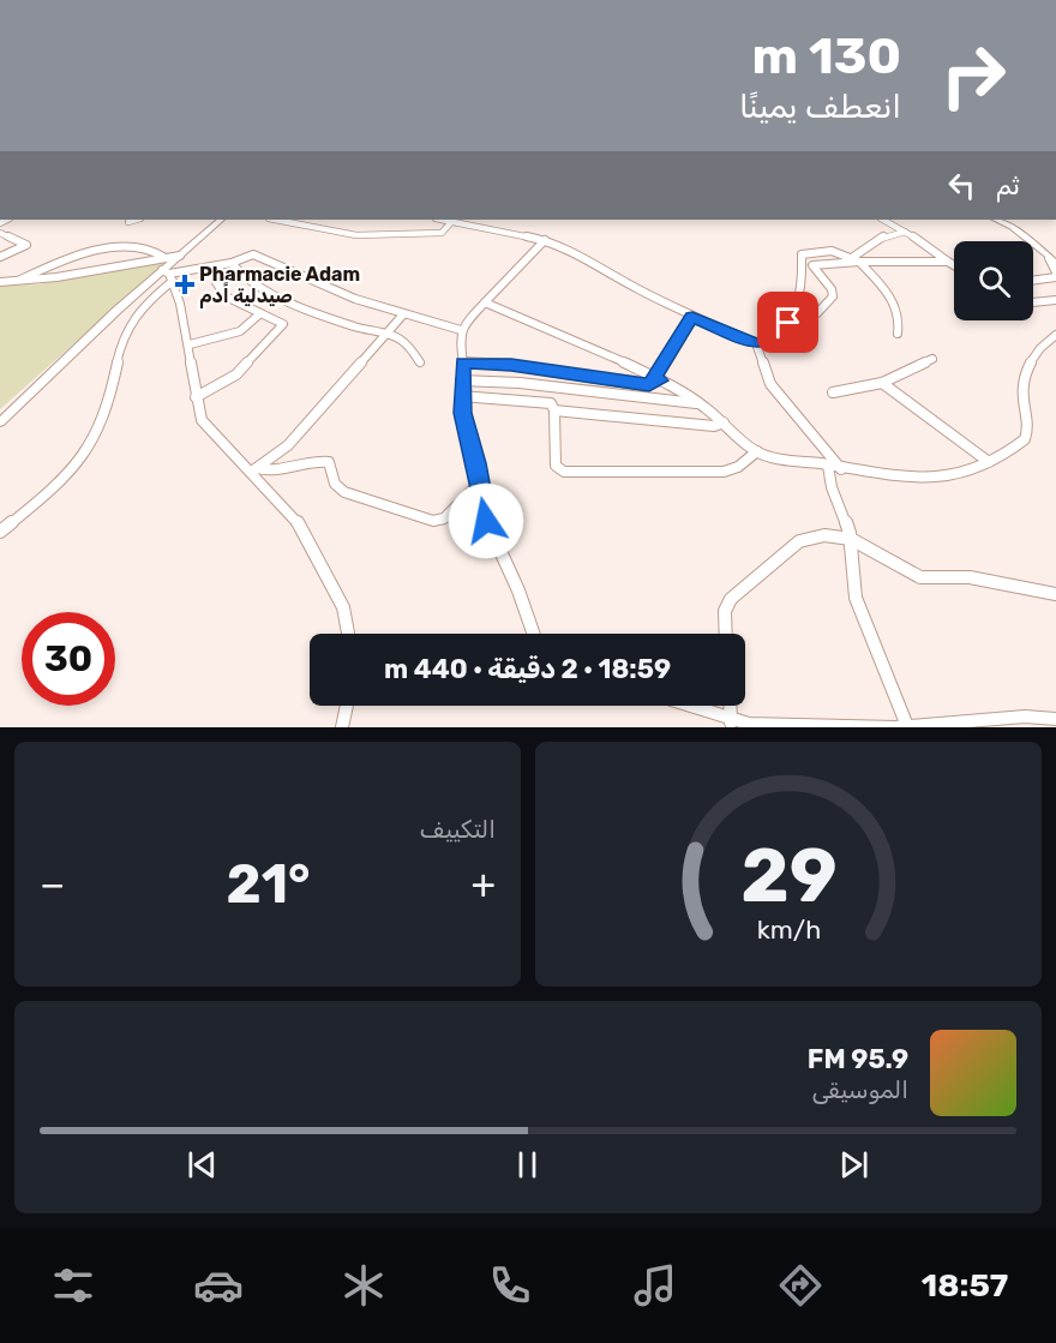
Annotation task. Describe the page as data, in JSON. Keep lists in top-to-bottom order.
{
  "places": {
    "health": ["Pharmacie Adam صيدلية اًدم"]
  },
  "page": {
    "turn": ["130 m", "انعطف يمينًا"],
    "then": "ثم",
    "limit": "30",
    "trip": "18:59 · 2 دقيقة · 440 m",
    "tile": "التكييف",
    "heat": ["−", "21°", "+"],
    "song": ["95.9 FM", "الموسيقى"],
    "tabs": "18:57",
    "gauge": ["29", "km/h"]
  }
}
